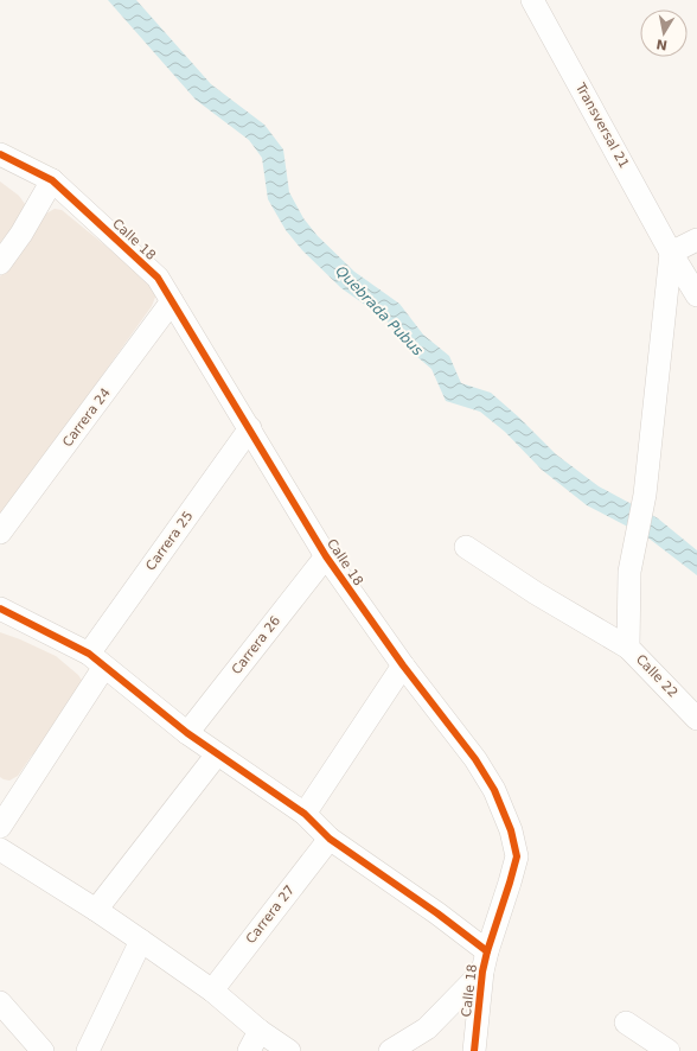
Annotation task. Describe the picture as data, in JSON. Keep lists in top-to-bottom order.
{
  "streets": {
    "street": [
      "Transversal 21",
      "Calle 18",
      "Carrera 24",
      "Carrera 25",
      "Carrera 26",
      "Calle 22",
      "Carrera 27"
    ]
  },
  "crossings": [
    ["Transversal 21", "Calle 22"],
    ["Calle 18", "Carrera 24"],
    ["Calle 18", "Carrera 25"],
    ["Calle 18", "Carrera 26"]
  ],
  "water": ["Quebrada Pubus"],
  "north": "bottom"
}
